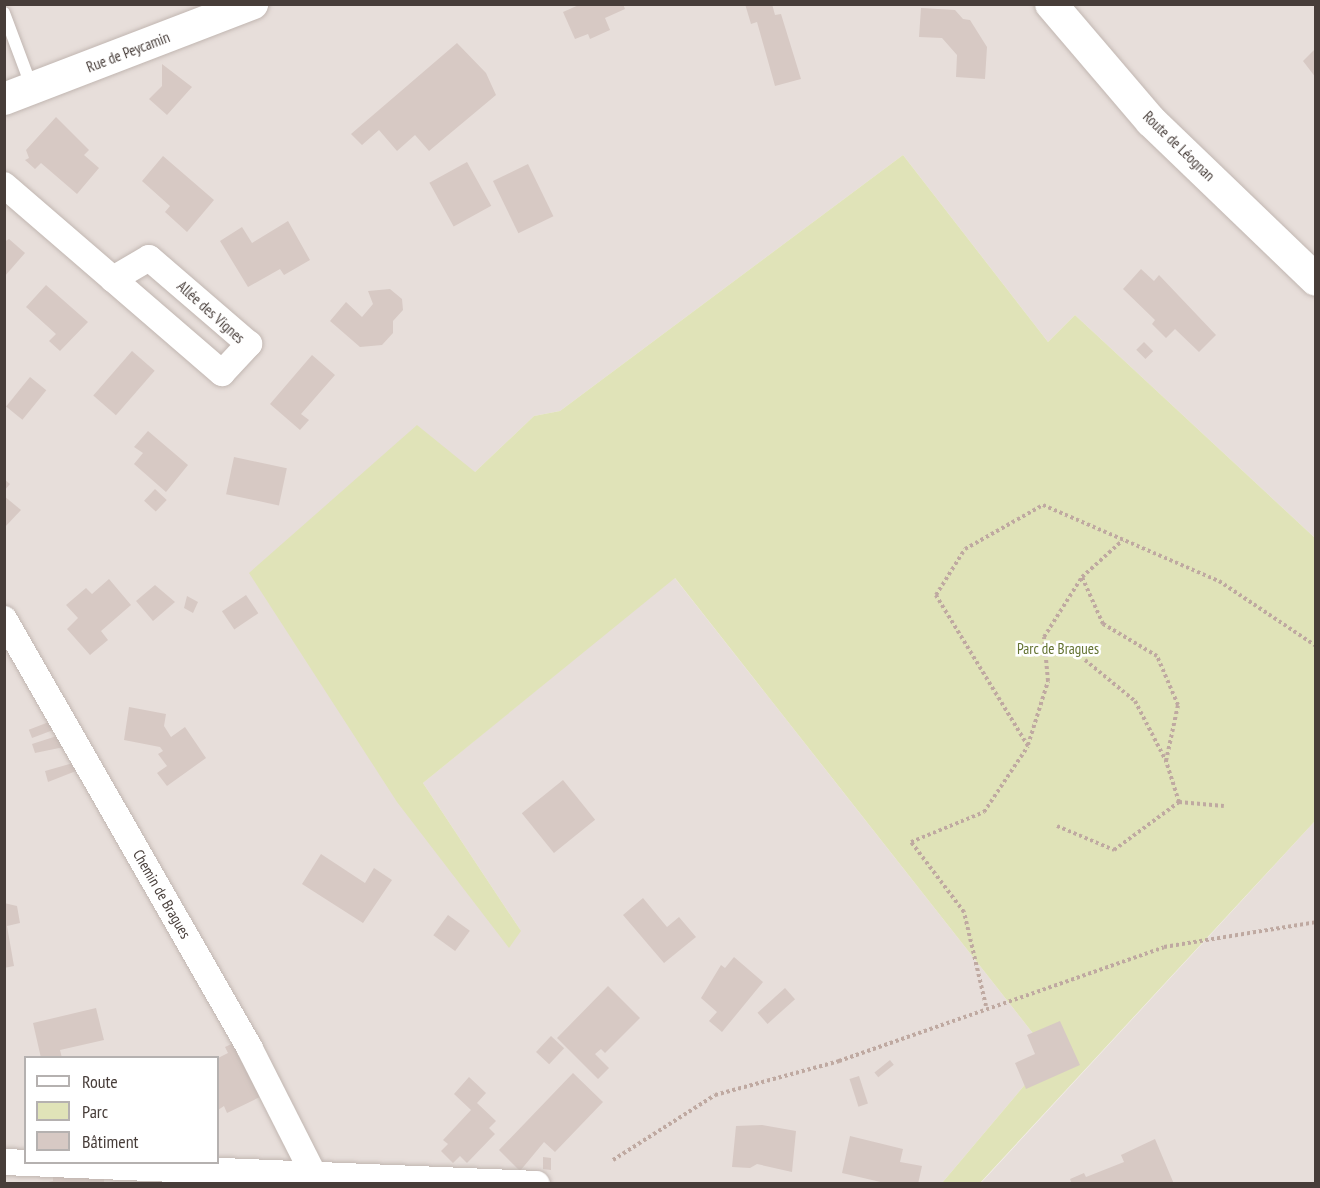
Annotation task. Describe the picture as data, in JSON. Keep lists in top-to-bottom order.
{
  "streets": {
    "street": [
      "Rue de Peycamin",
      "Route de Léognan",
      "Allée des Vignes",
      "Chemin de Bragues"
    ]
  },
  "parks": ["Parc de Bragues"],
  "legend": ["Route", "Parc", "Bâtiment"]
}
